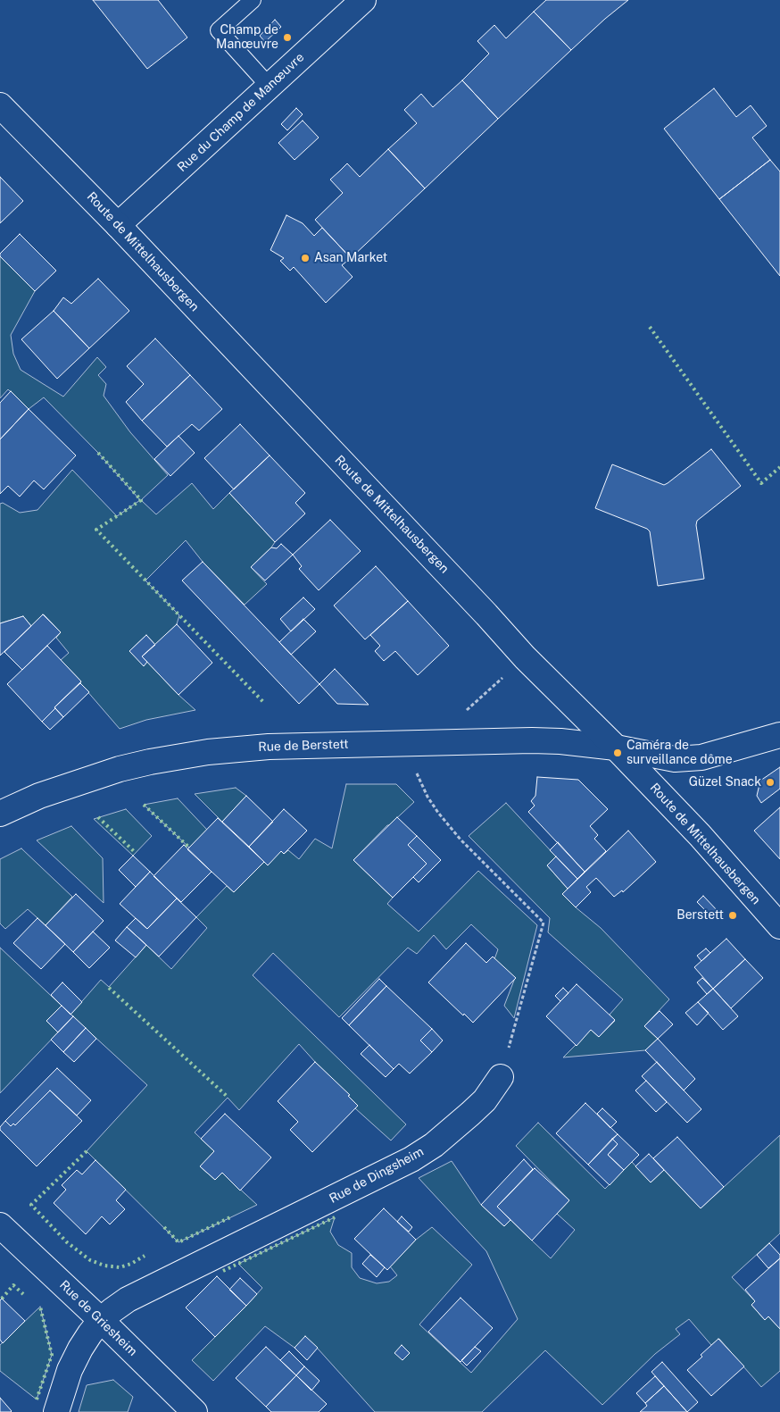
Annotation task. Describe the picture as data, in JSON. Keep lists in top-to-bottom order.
{
  "streets": {
    "street": [
      "Rue du Champ de Manœuvre",
      "Route de Mittelhausbergen",
      "Rue de Berstett",
      "Rue de Dingsheim",
      "Rue de Griesheim"
    ]
  },
  "crossings": [
    ["Rue du Champ de Manœuvre", "Route de Mittelhausbergen"],
    ["Route de Mittelhausbergen", "Rue de Berstett"],
    ["Rue de Dingsheim", "Rue de Griesheim"]
  ],
  "places": [
    "Champ de Manœuvre",
    "Asan Market",
    "Caméra de surveillance dôme",
    "Güzel Snack",
    "Berstett"
  ]
}
